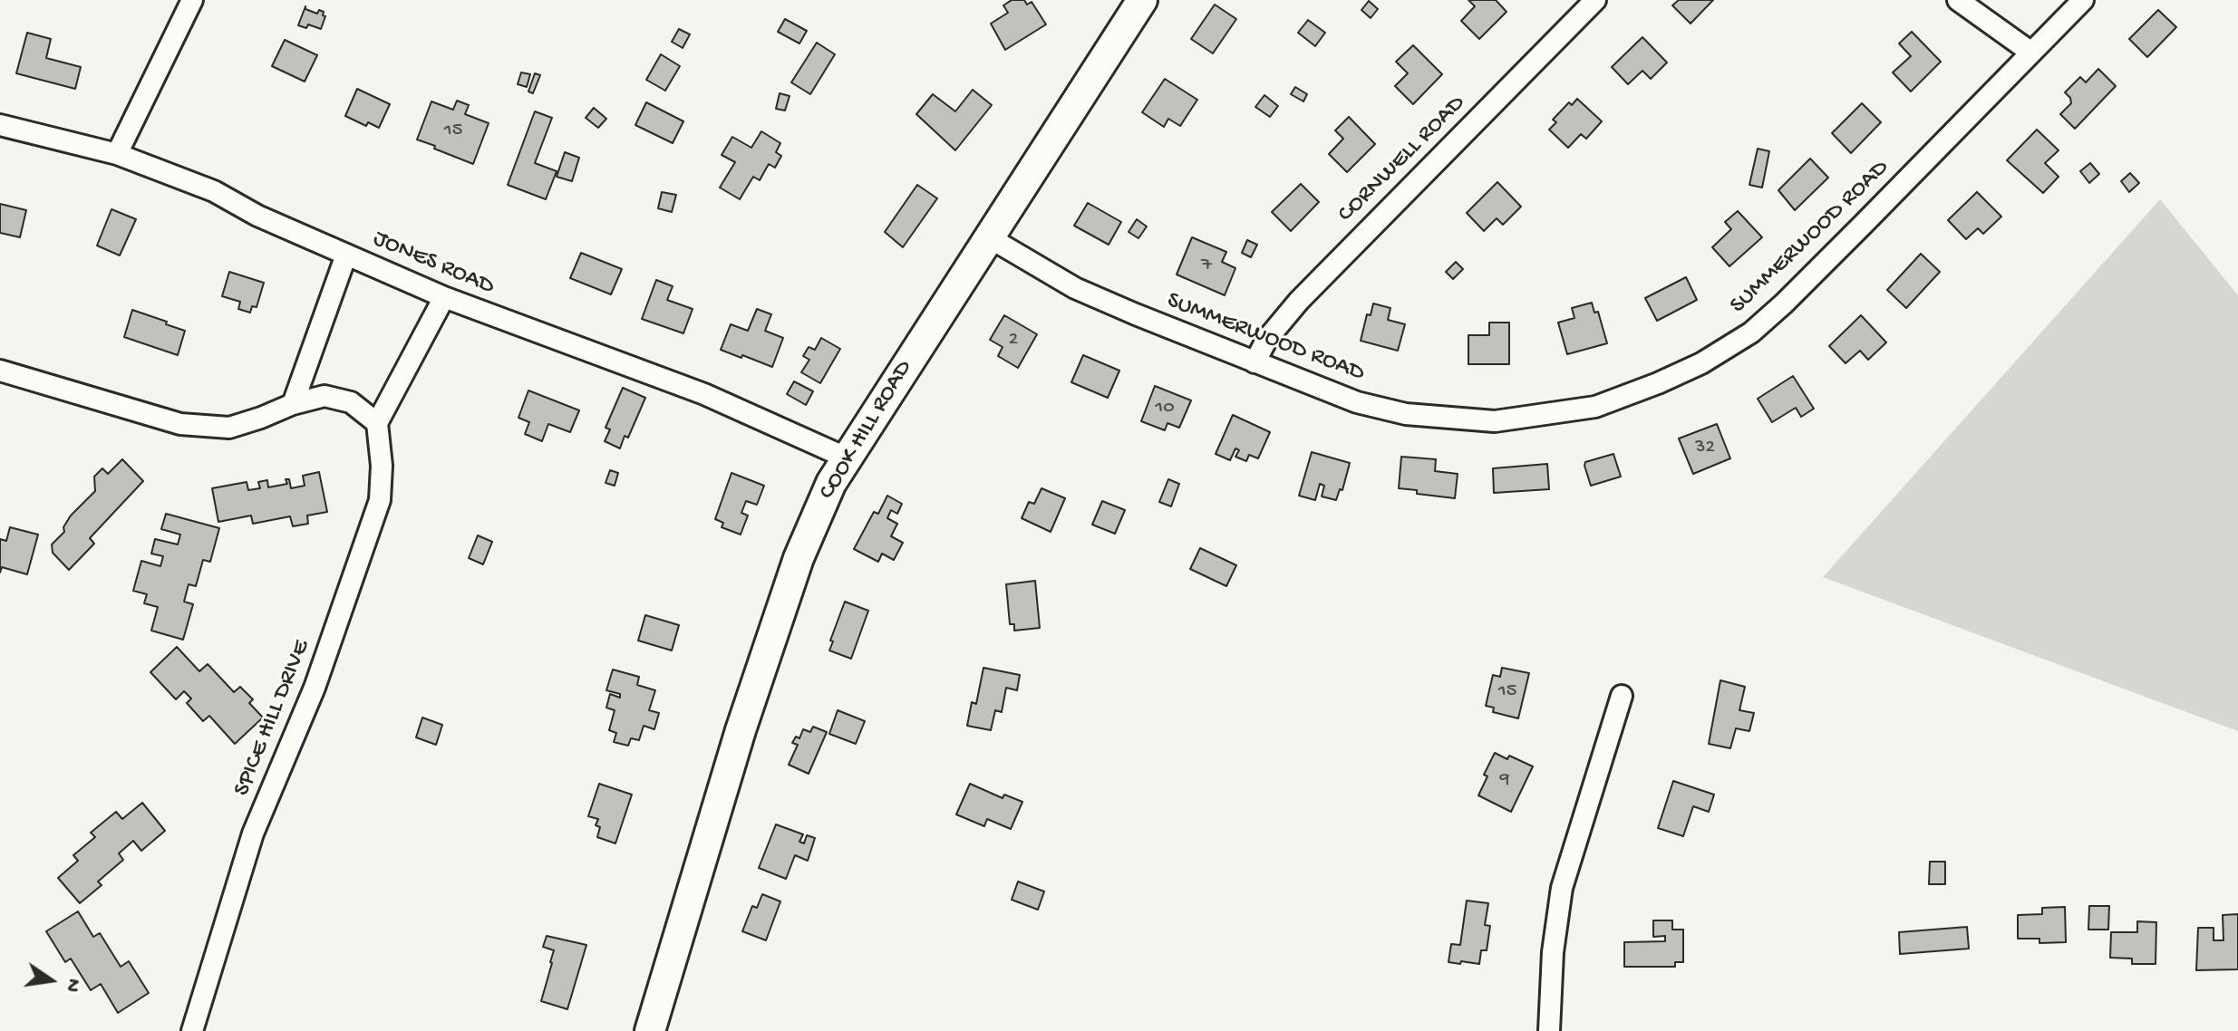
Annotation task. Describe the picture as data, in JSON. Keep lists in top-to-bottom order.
{
  "streets": {
    "street": [
      "CORNWELL ROAD",
      "SUMMERWOOD ROAD",
      "JONES ROAD",
      "COOK HILL ROAD",
      "SPICE HILL DRIVE"
    ]
  },
  "crossings": [
    ["CORNWELL ROAD", "SUMMERWOOD ROAD"],
    ["SUMMERWOOD ROAD", "COOK HILL ROAD"],
    ["JONES ROAD", "COOK HILL ROAD"]
  ],
  "house_numbers": [
    "15",
    "7",
    "2",
    "10",
    "32",
    "15",
    "9"
  ],
  "north": "right"
}
